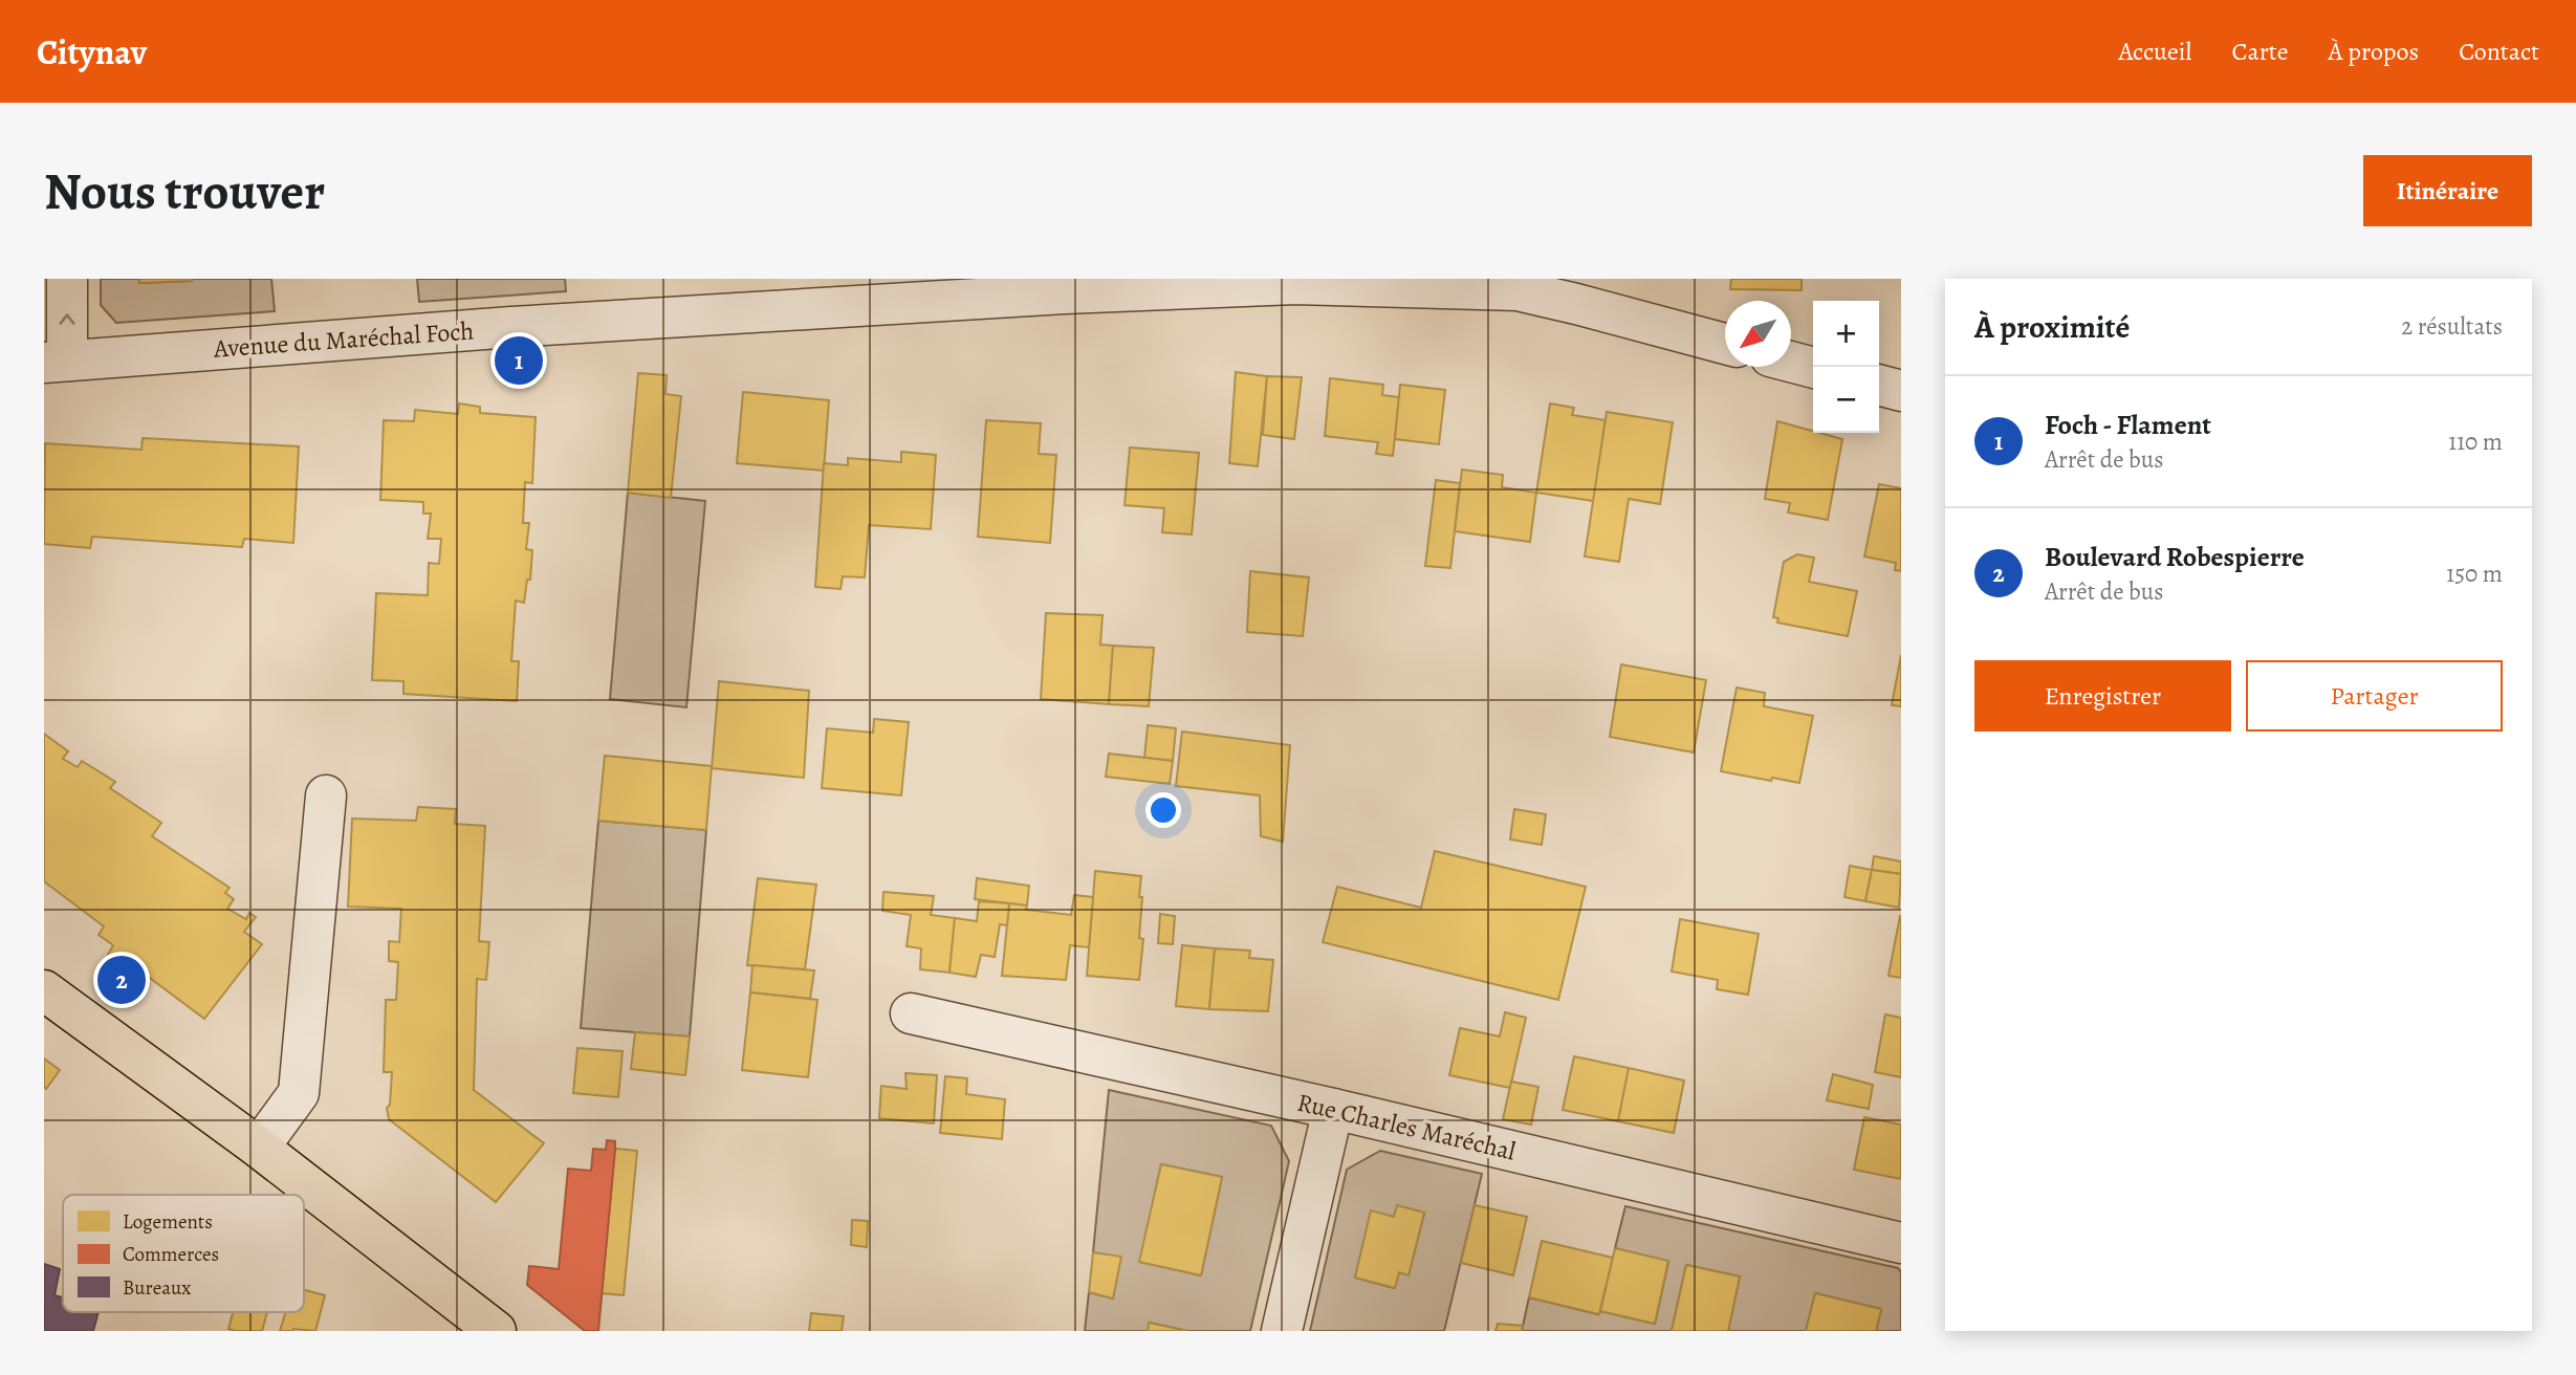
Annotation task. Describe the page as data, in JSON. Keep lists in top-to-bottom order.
{
  "streets": {
    "street": ["Avenue du Maréchal Foch", "Rue Charles Maréchal"]
  },
  "legend": ["Logements", "Commerces", "Bureaux"],
  "north": "bottom left",
  "page": {
    "header": "Citynav",
    "nav": [
      "Accueil",
      "Carte",
      "À propos",
      "Contact"
    ],
    "buttons": [
      "Itinéraire",
      ["Enregistrer", "Partager"]
    ],
    "title": "Nous trouver",
    "heading": ["À proximité", "2 résultats"],
    "map_buttons": ["+", "−"],
    "pins": ["1", "2"],
    "list": [
      {
        "mark": "1",
        "name": "Foch - Flament",
        "note": "Arrêt de bus",
        "value": "110 m"
      },
      {
        "mark": "2",
        "name": "Boulevard Robespierre",
        "note": "Arrêt de bus",
        "value": "150 m"
      }
    ]
  }
}
